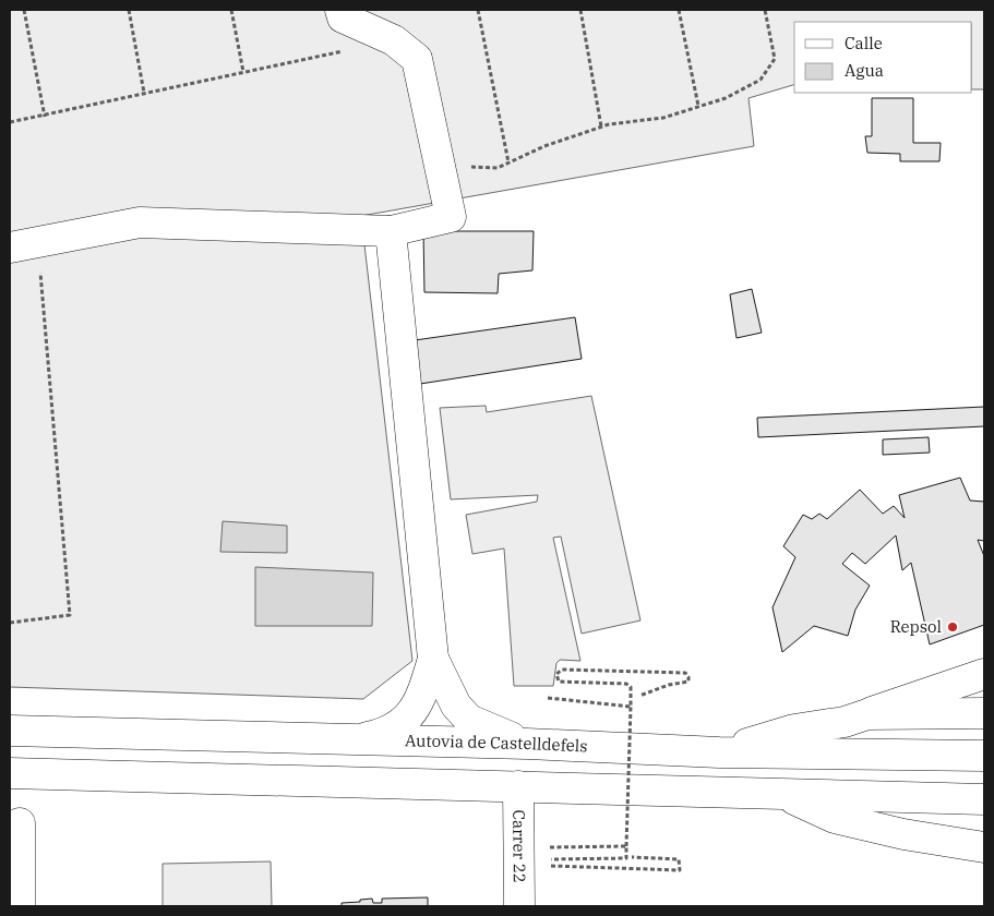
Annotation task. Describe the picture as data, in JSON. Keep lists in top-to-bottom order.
{
  "streets": {
    "main road": ["Autovia de Castelldefels", "Carrer 22"]
  },
  "places": ["Repsol"],
  "legend": ["Calle", "Agua"]
}
